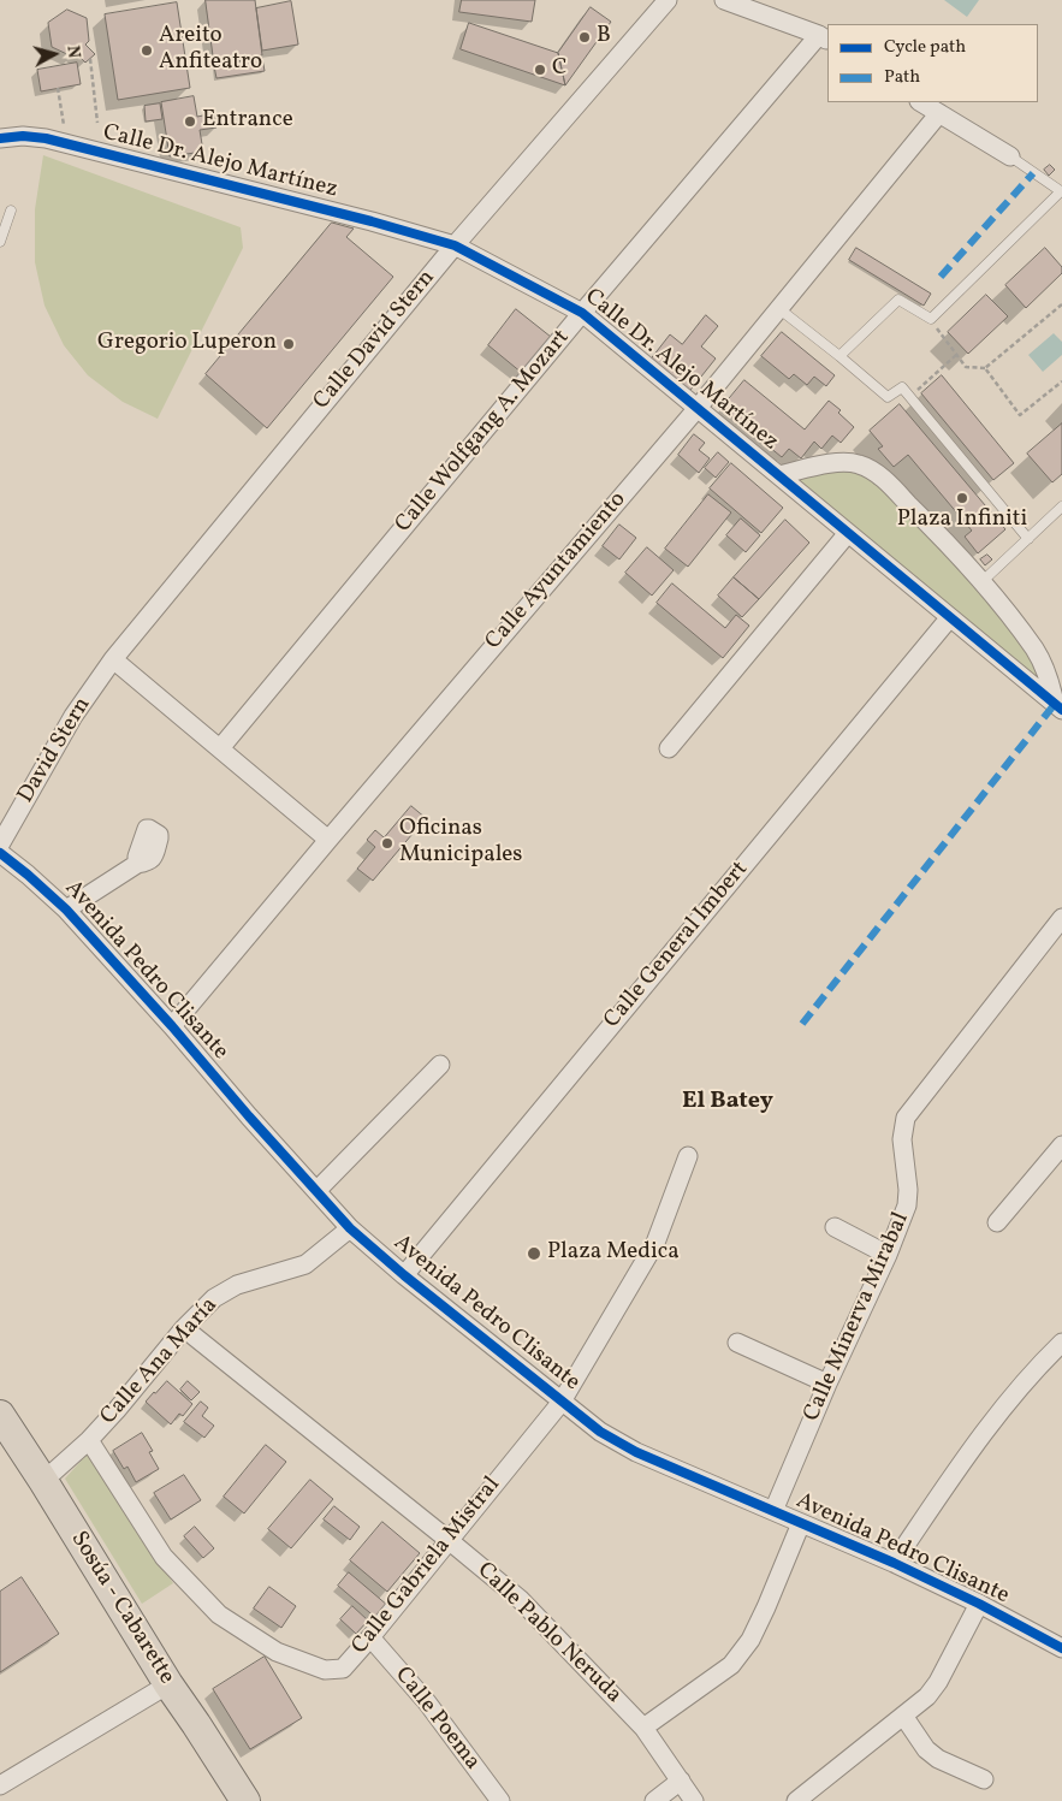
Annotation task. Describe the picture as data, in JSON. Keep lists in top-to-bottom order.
{
  "streets": {
    "main road": ["Sosúa - Cabarette"],
    "street": [
      "Calle Dr. Alejo Martínez",
      "Calle David Stern",
      "Calle Wolfgang A. Mozart",
      "Calle Ayuntamiento",
      "David Stern",
      "Calle General Imbert",
      "Avenida Pedro Clisante",
      "Calle Minerva Mirabal",
      "Calle Ana María",
      "Calle Gabriela Mistral",
      "Calle Pablo Neruda",
      "Calle Poema"
    ]
  },
  "crossings": [
    ["Calle Dr. Alejo Martínez", "Calle David Stern"],
    ["Calle Dr. Alejo Martínez", "Calle Wolfgang A. Mozart"],
    ["Calle Dr. Alejo Martínez", "Calle Ayuntamiento"],
    ["Calle Dr. Alejo Martínez", "Calle General Imbert"],
    ["Calle David Stern", "David Stern"],
    ["Calle Ayuntamiento", "Avenida Pedro Clisante"],
    ["Calle General Imbert", "Avenida Pedro Clisante"],
    ["Avenida Pedro Clisante", "Calle Minerva Mirabal"],
    ["Avenida Pedro Clisante", "Calle Ana María"],
    ["Avenida Pedro Clisante", "Calle Gabriela Mistral"],
    ["Calle Ana María", "Calle Gabriela Mistral"],
    ["Calle Ana María", "Sosúa - Cabarette"],
    ["Calle Ana María", "Calle Pablo Neruda"],
    ["Calle Gabriela Mistral", "Calle Pablo Neruda"],
    ["Calle Gabriela Mistral", "Calle Poema"]
  ],
  "districts": ["El Batey"],
  "places": [
    "B",
    "Areito Anfiteatro",
    "C",
    "Entrance",
    "Gregorio Luperon",
    "Plaza Infiniti",
    "Oficinas Municipales",
    "Plaza Medica"
  ],
  "legend": ["Cycle path", "Path"],
  "north": "right"
}
